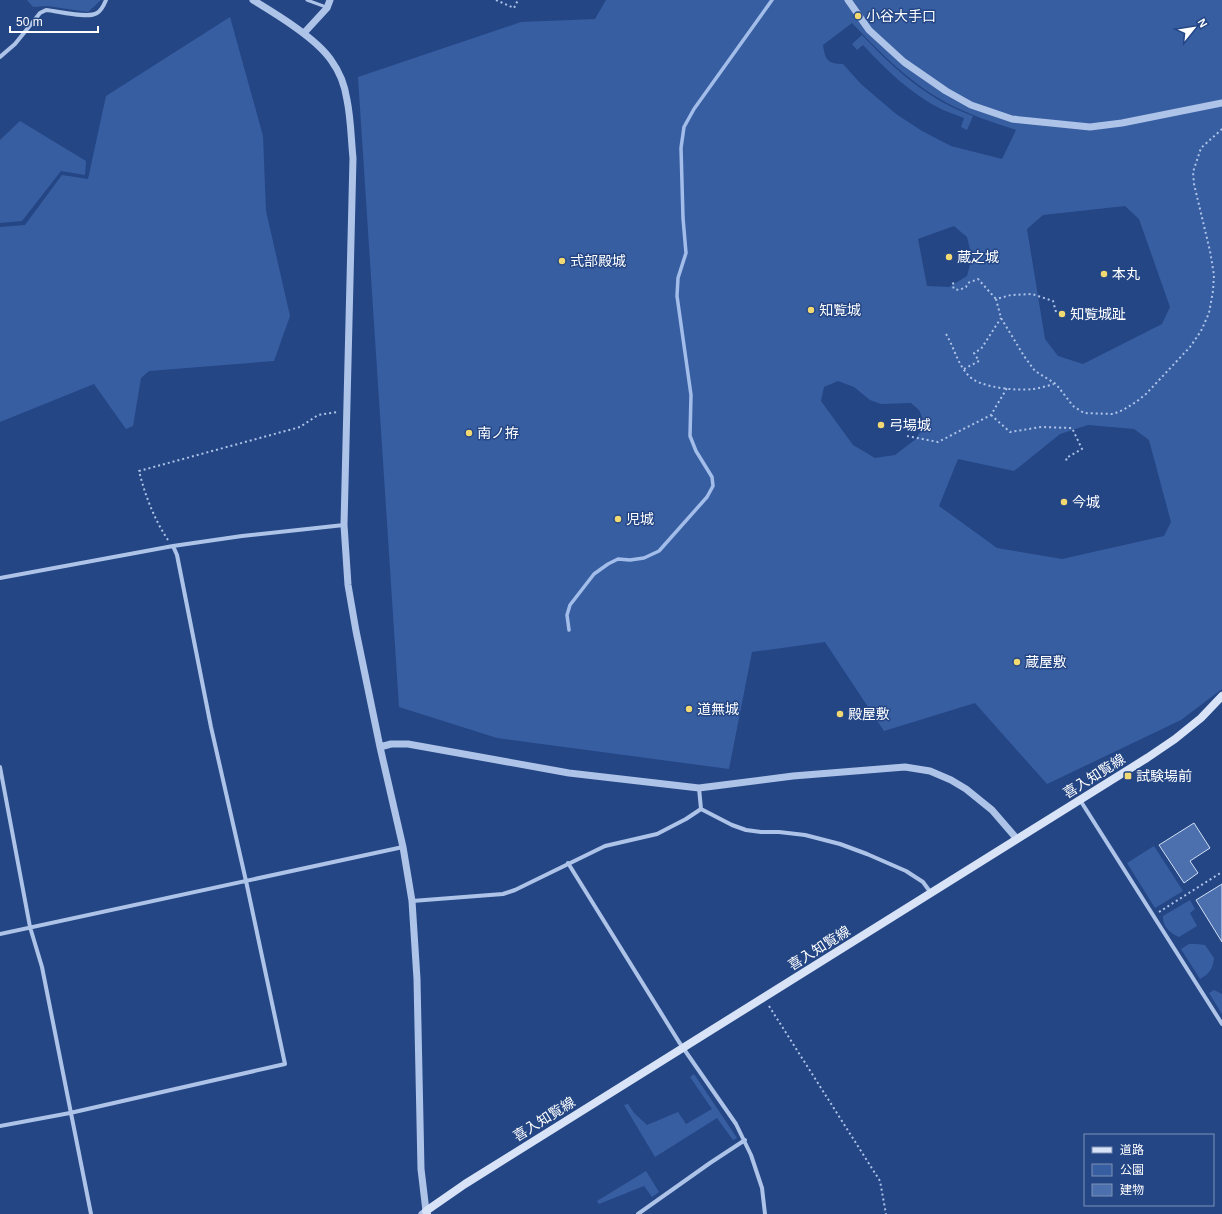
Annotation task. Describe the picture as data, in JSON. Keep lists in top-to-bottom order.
{
  "streets": {
    "main road": ["喜入知覧線"]
  },
  "places": {
    "other": [
      "小谷大手口",
      "蔵之城",
      "式部殿城",
      "本丸",
      "知覧城",
      "知覧城趾",
      "弓場城",
      "南ノ拵",
      "今城",
      "児城",
      "蔵屋敷",
      "道無城",
      "殿屋敷"
    ],
    "transit": ["試験場前"]
  },
  "legend": ["道路", "公園", "建物"],
  "scale_bar": "50 m",
  "north": "top right"
}
